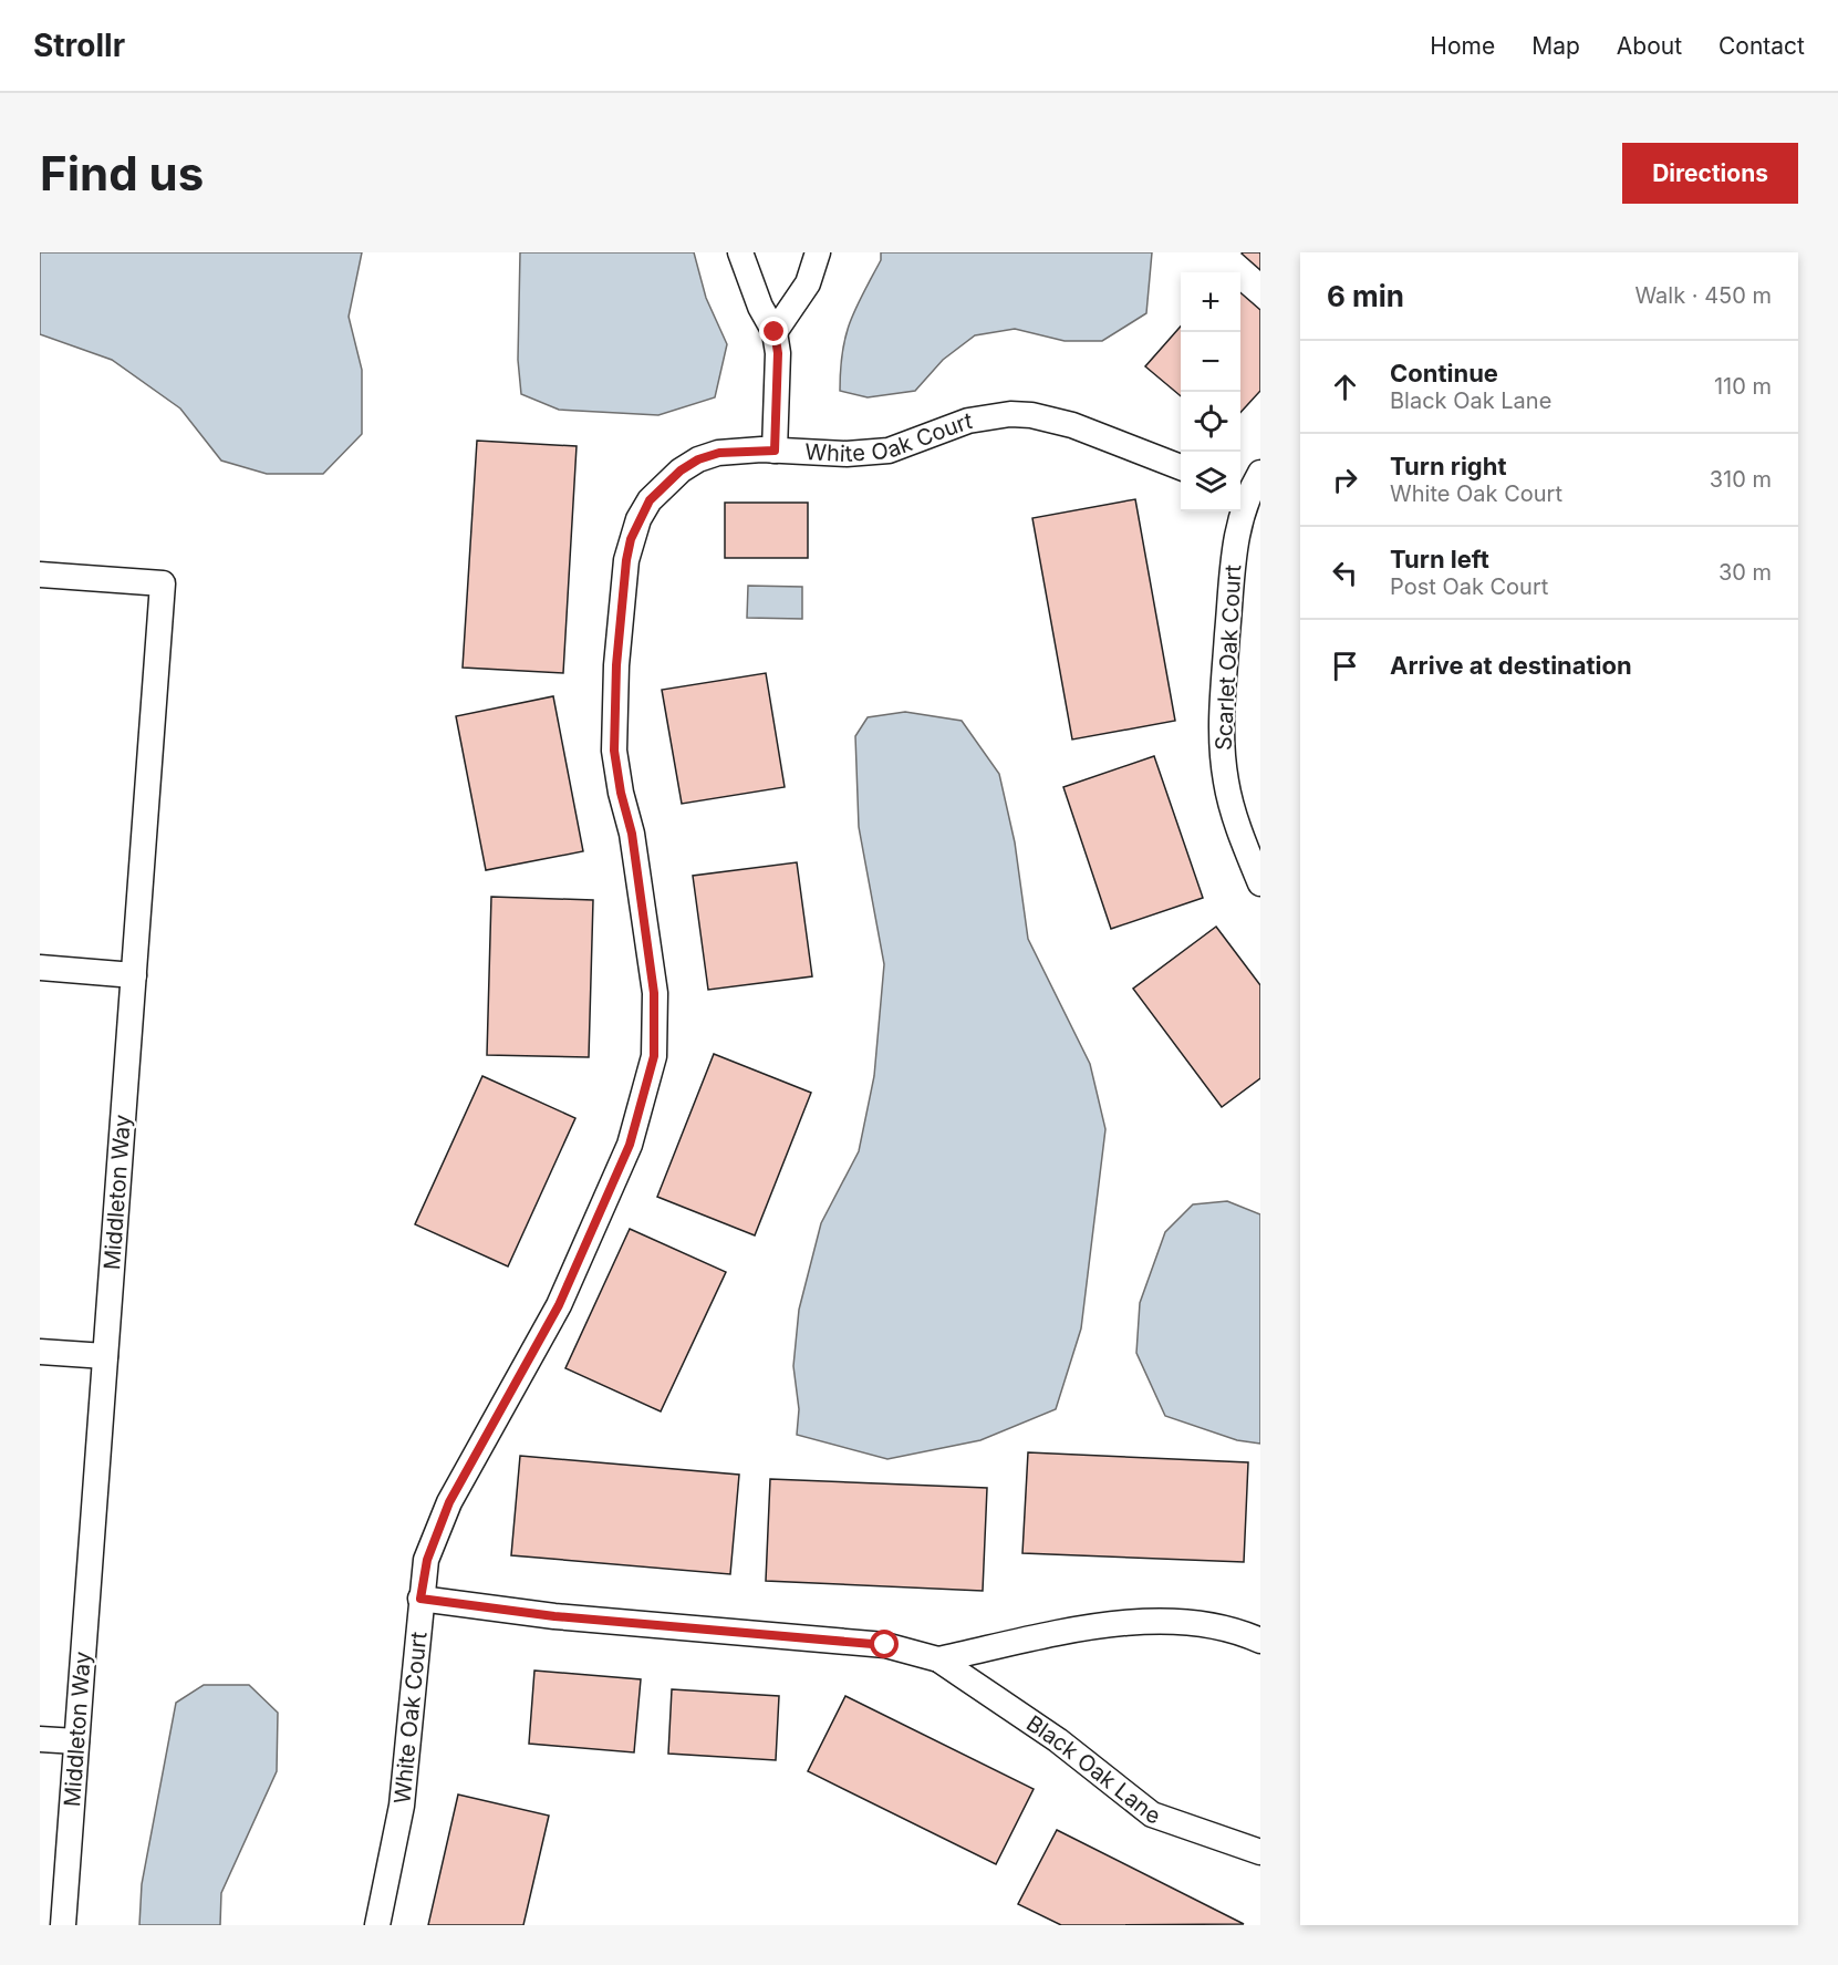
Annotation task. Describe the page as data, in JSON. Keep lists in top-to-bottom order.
{
  "streets": {
    "street": [
      "White Oak Court",
      "Scarlet Oak Court",
      "Middleton Way",
      "Black Oak Lane"
    ]
  },
  "crossings": [
    ["White Oak Court", "Black Oak Lane"]
  ],
  "page": {
    "header": "Strollr",
    "nav": [
      "Home",
      "Map",
      "About",
      "Contact"
    ],
    "buttons": "Directions",
    "title": "Find us",
    "heading": ["6 min", "Walk · 450 m"],
    "map_buttons": ["+", "−"],
    "list": [
      ["Continue", "Black Oak Lane", "110 m"],
      ["Turn right", "White Oak Court", "310 m"],
      ["Turn left", "Post Oak Court", "30 m"],
      "Arrive at destination"
    ]
  }
}
